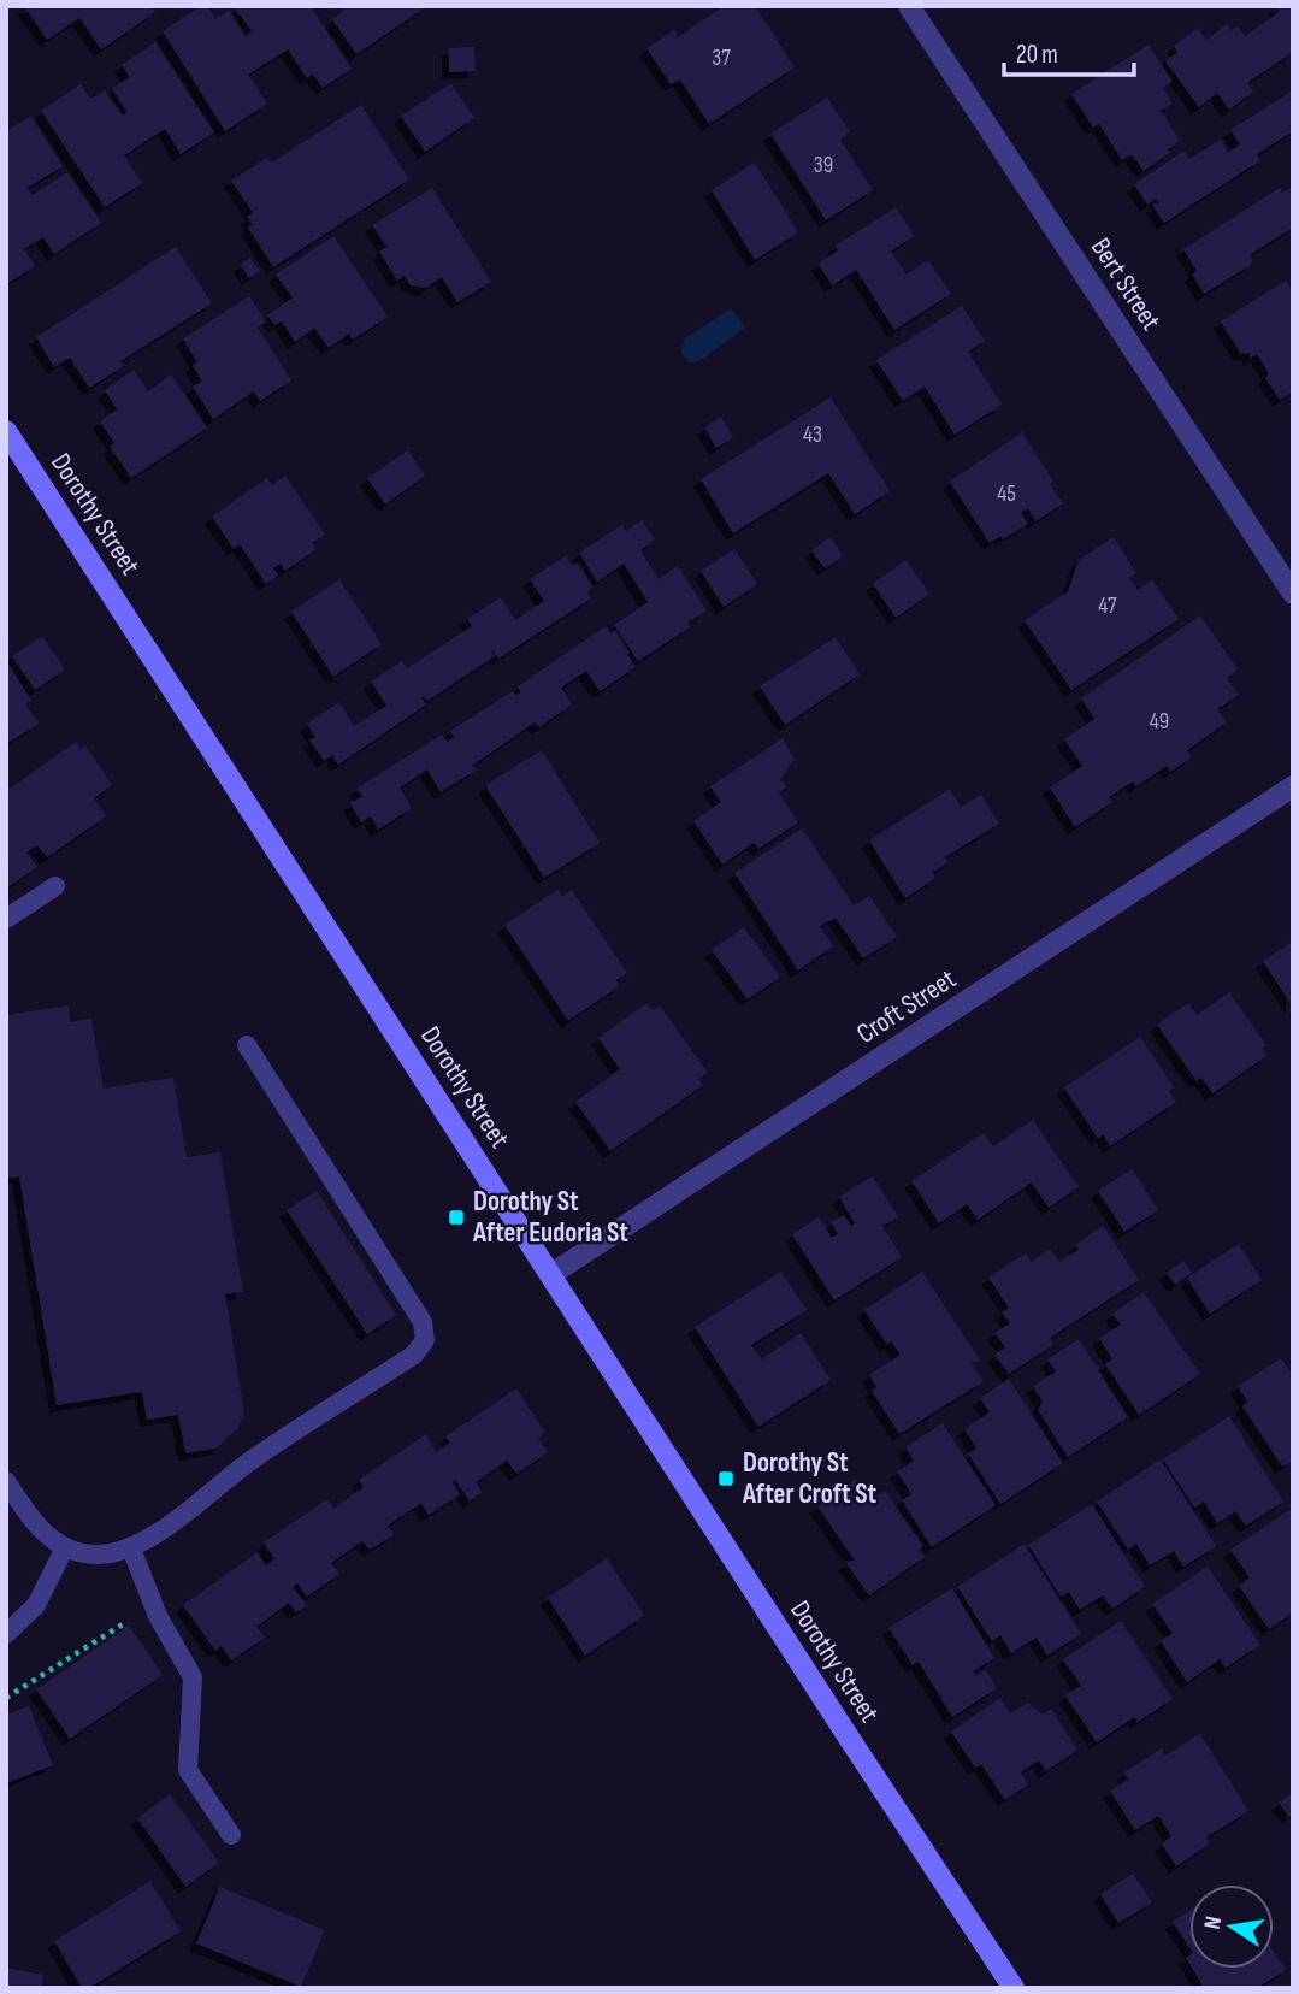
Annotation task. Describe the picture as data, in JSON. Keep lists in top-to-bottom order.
{
  "streets": {
    "main road": ["Dorothy Street"],
    "street": ["Bert Street", "Croft Street"]
  },
  "crossings": [
    ["Dorothy Street", "Croft Street"]
  ],
  "places": {
    "transit": ["Dorothy St After Eudoria St", "Dorothy St After Croft St"]
  },
  "house_numbers": [
    "37",
    "39",
    "43",
    "45",
    "47",
    "49"
  ],
  "scale_bar": "20 m",
  "north": "left"
}
